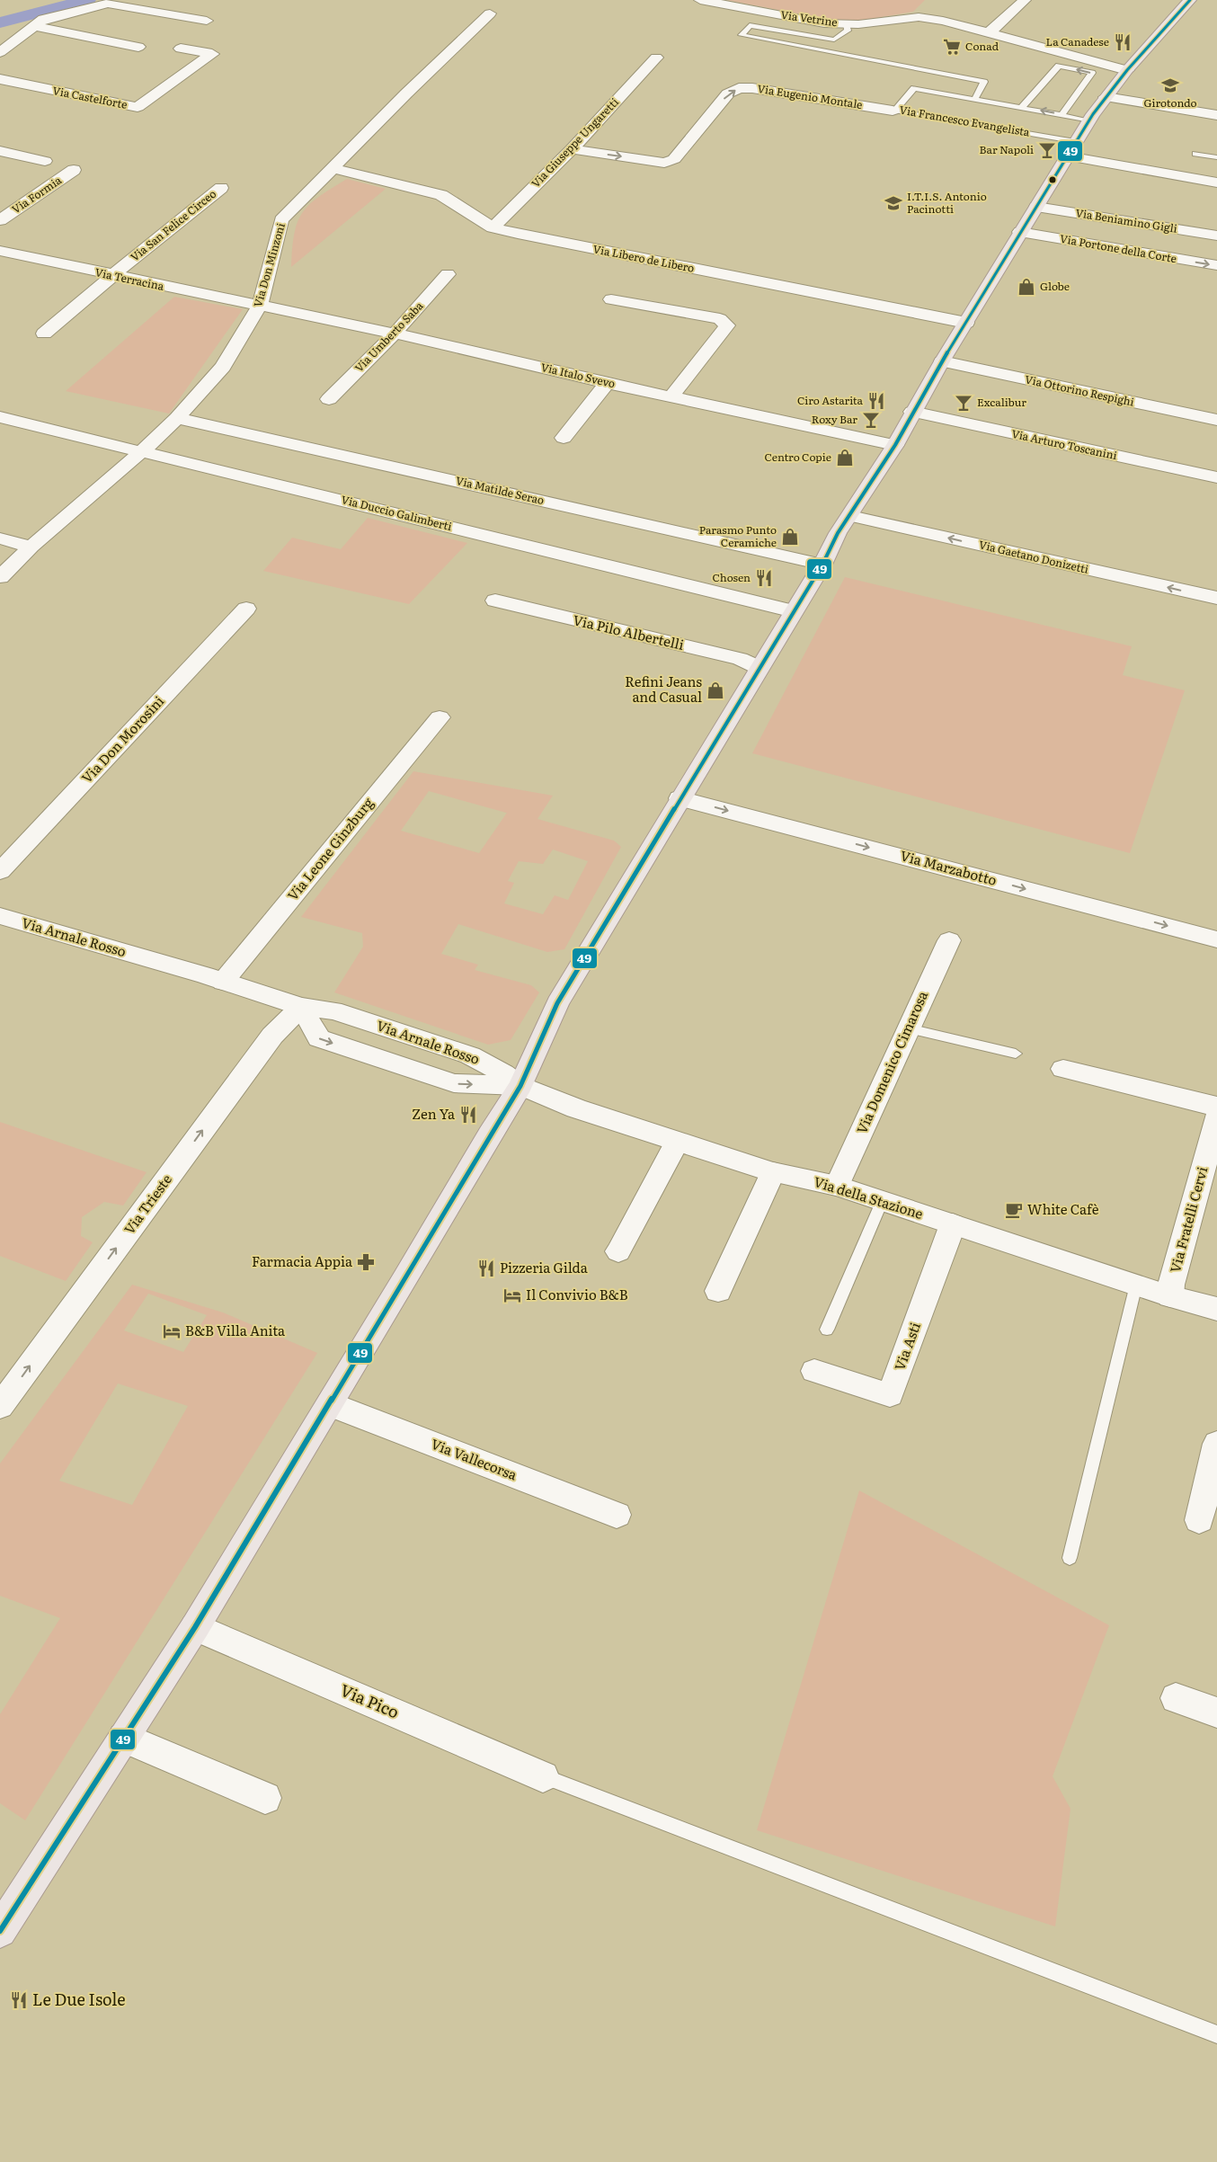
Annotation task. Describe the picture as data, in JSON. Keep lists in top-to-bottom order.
{
  "streets": {
    "street": [
      "Via Vetrine",
      "Via Eugenio Montale",
      "Via Castelforte",
      "Via Giuseppe Ungaretti",
      "Via Formia",
      "Via Beniamino Gigli",
      "Via San Felice Circeo",
      "Via Portone della Corte",
      "Via Libero de Libero",
      "Via Don Minzoni",
      "Via Terracina",
      "Via Umberto Saba",
      "Via Italo Svevo",
      "Via Ottorino Respighi",
      "Via Arturo Toscanini",
      "Via Matilde Serao",
      "Via Duccio Galimberti",
      "Via Gaetano Donizetti",
      "Via Pilo Albertelli",
      "Via Don Morosini",
      "Via Leone Ginzburg",
      "Via Marzabotto",
      "Via Arnale Rosso",
      "Via Domenico Cimarosa",
      "Via della Stazione",
      "Via Trieste",
      "Via Fratelli Cervi",
      "Via Asti",
      "Via Vallecorsa",
      "Via Pico"
    ],
    "lane": ["Via Francesco Evangelista"]
  },
  "crossings": [
    ["Via Eugenio Montale", "Via Francesco Evangelista"],
    ["Via Eugenio Montale", "Via Giuseppe Ungaretti"],
    ["Via Giuseppe Ungaretti", "Via Libero de Libero"],
    ["Via San Felice Circeo", "Via Terracina"],
    ["Via Libero de Libero", "Via Don Minzoni"],
    ["Via Don Minzoni", "Via Terracina"],
    ["Via Don Minzoni", "Via Italo Svevo"],
    ["Via Don Minzoni", "Via Matilde Serao"],
    ["Via Don Minzoni", "Via Duccio Galimberti"],
    ["Via Terracina", "Via Italo Svevo"],
    ["Via Umberto Saba", "Via Italo Svevo"],
    ["Via Leone Ginzburg", "Via Arnale Rosso"],
    ["Via Arnale Rosso", "Via della Stazione"],
    ["Via Arnale Rosso", "Via Trieste"],
    ["Via Domenico Cimarosa", "Via della Stazione"],
    ["Via della Stazione", "Via Fratelli Cervi"],
    ["Via della Stazione", "Via Asti"]
  ],
  "one_way": [
    "Via Eugenio Montale",
    "Via Gaetano Donizetti",
    "Via Marzabotto",
    "Via Trieste"
  ],
  "places": {
    "restaurant": [
      "La Canadese",
      "Ciro Astarita",
      "Chosen",
      "Zen Ya",
      "Pizzeria Gilda",
      "Le Due Isole"
    ],
    "supermarket": ["Conad"],
    "school or university": ["Girotondo", "I.T.I.S. Antonio Pacinotti"],
    "bar": ["Bar Napoli", "Excalibur", "Roxy Bar"],
    "shop": [
      "Globe",
      "Centro Copie",
      "Parasmo Punto Ceramiche",
      "Refini Jeans and Casual"
    ],
    "cafe": ["White Cafè"],
    "pharmacy": ["Farmacia Appia"],
    "hotel": ["Il Convivio B&B", "B&B Villa Anita"]
  },
  "lines": ["transit line 49"]
}
